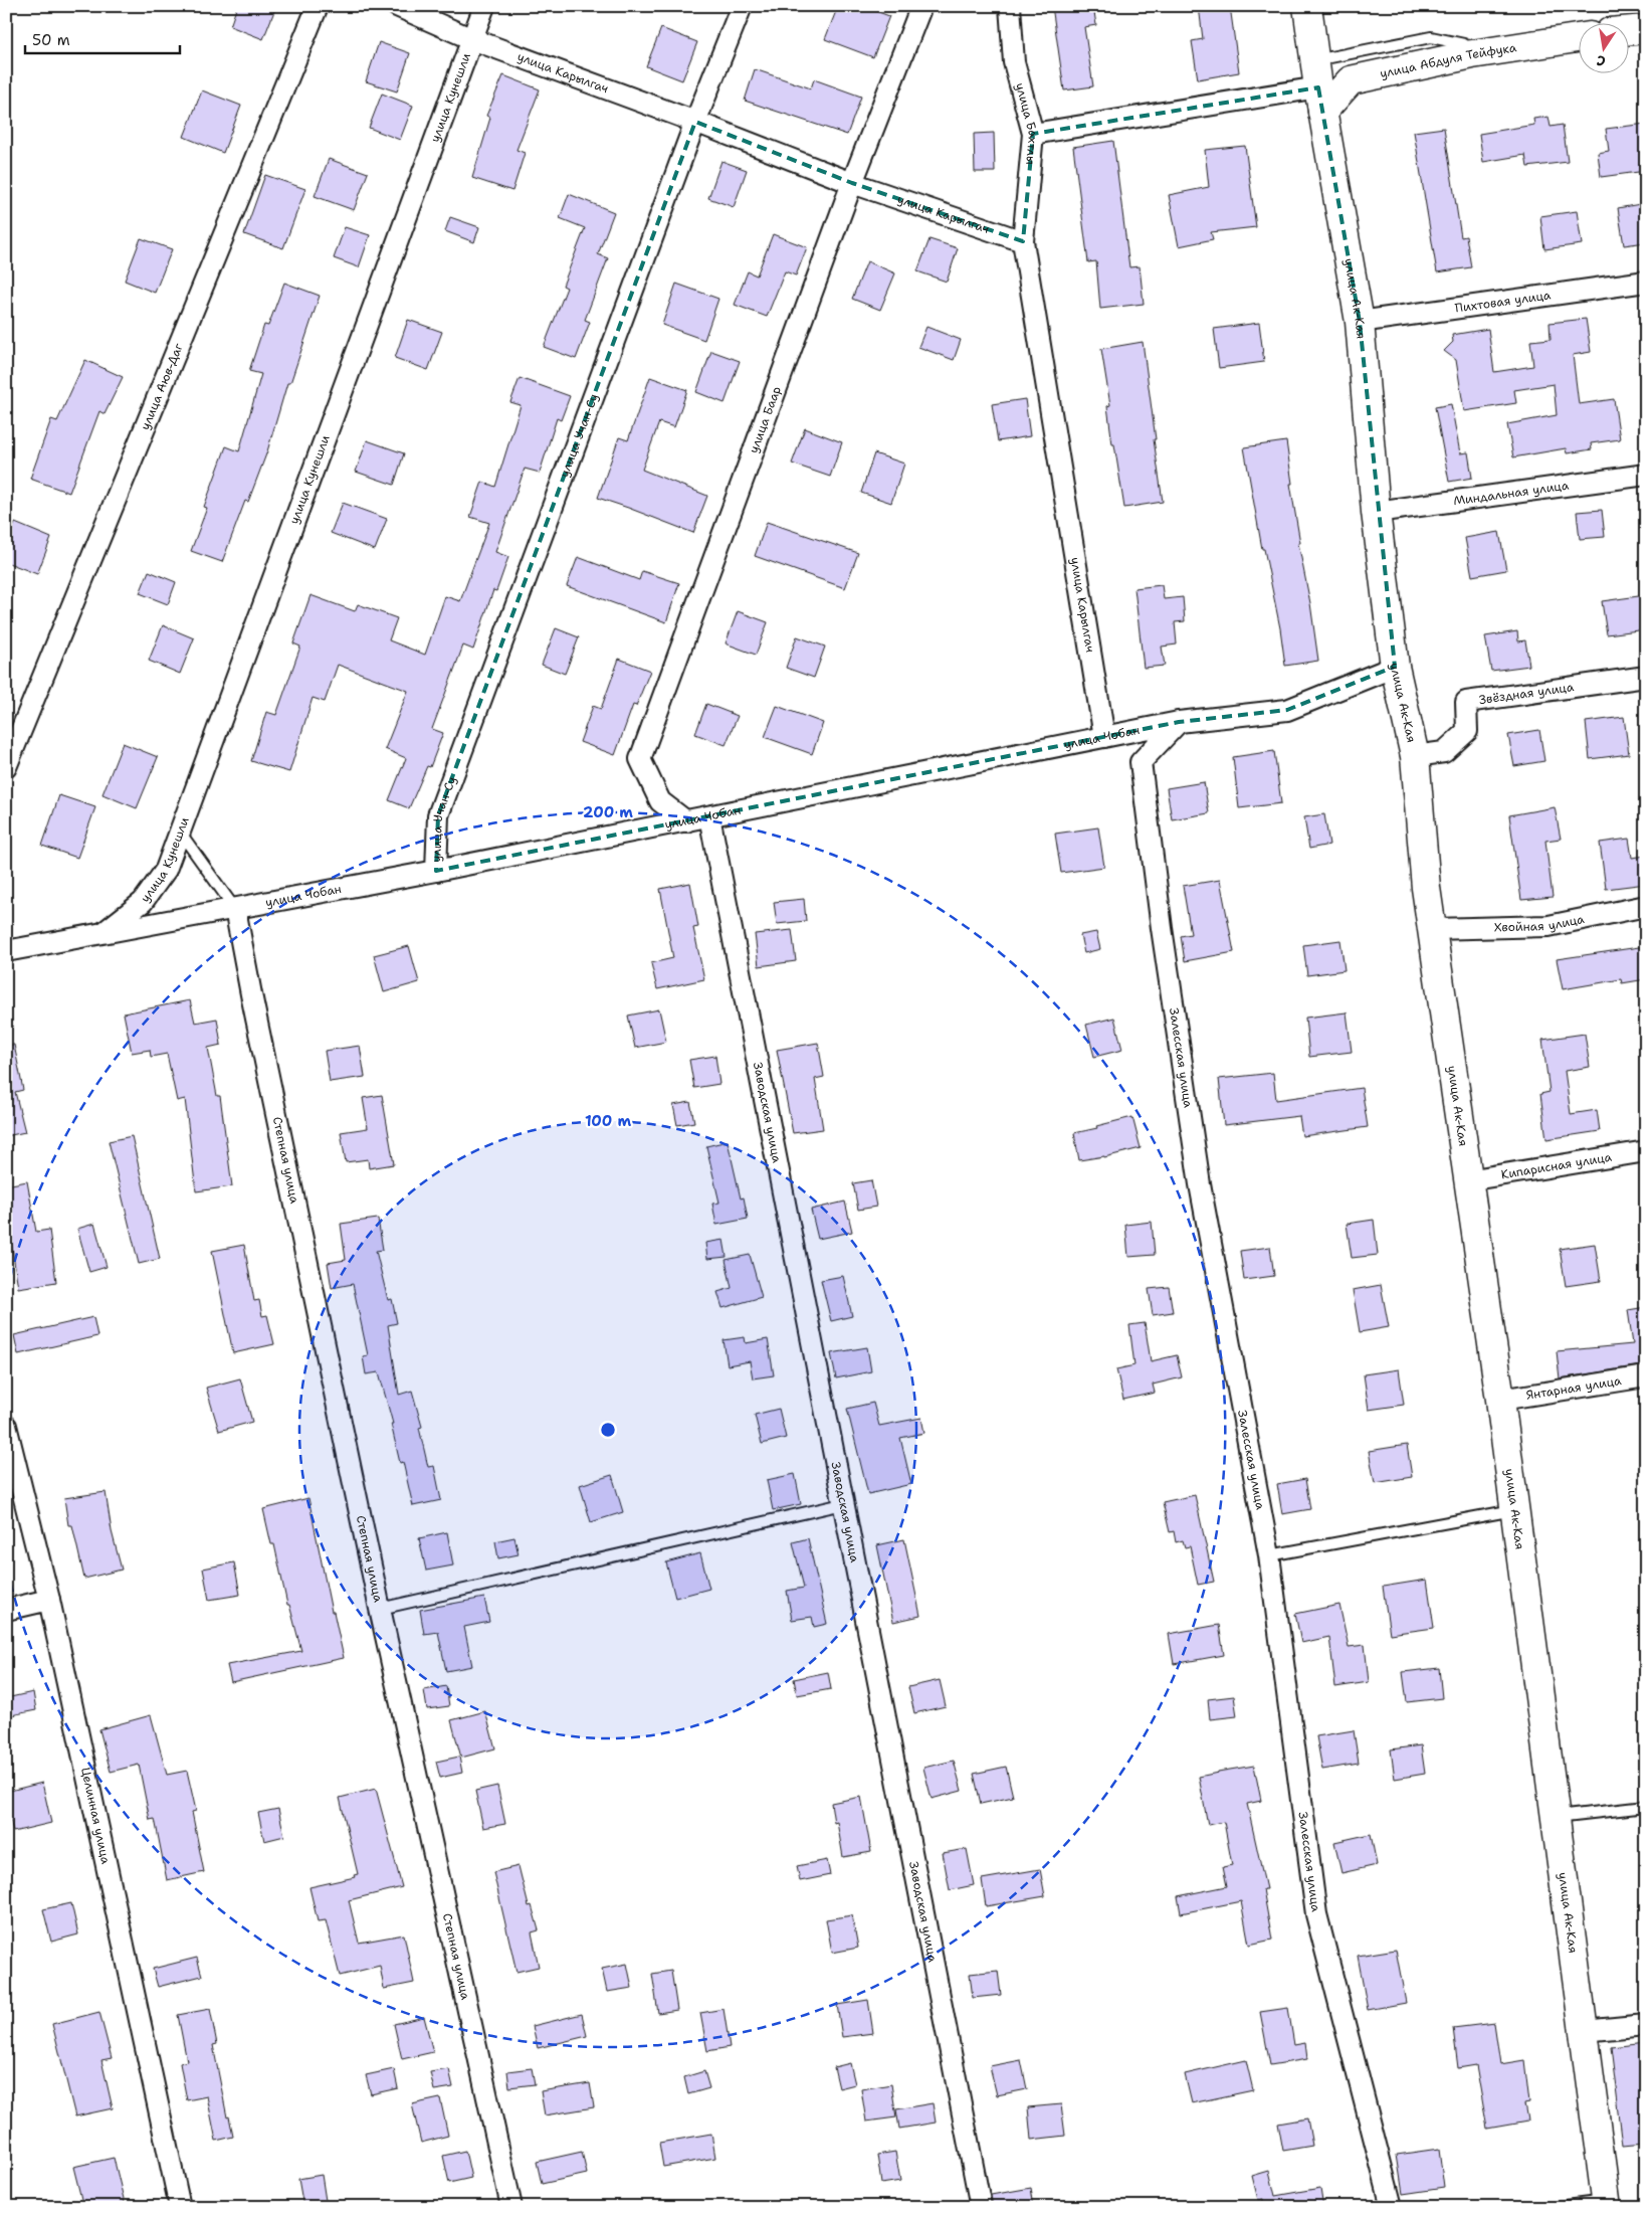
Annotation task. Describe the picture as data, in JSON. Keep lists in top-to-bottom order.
{
  "streets": {
    "main road": ["улица Абдуля Тейфука", "улица Ак-Кая"],
    "street": [
      "улица Карылгач",
      "улица Кунешли",
      "улица Бахтлы",
      "Пихтовая улица",
      "улица Аюв-Даг",
      "улица Баар",
      "улица Учан-Су",
      "Миндальная улица",
      "Звёздная улица",
      "улица Чобан",
      "Хвойная улица",
      "Залесская улица",
      "Заводская улица",
      "Степная улица",
      "Кипарисная улица",
      "Янтарная улица",
      "Целинная улица"
    ]
  },
  "crossings": [
    ["улица Абдуля Тейфука", "улица Ак-Кая"],
    ["улица Карылгач", "улица Кунешли"],
    ["улица Карылгач", "улица Бахтлы"],
    ["улица Карылгач", "улица Баар"],
    ["улица Карылгач", "улица Учан-Су"],
    ["улица Карылгач", "улица Чобан"],
    ["улица Кунешли", "улица Чобан"],
    ["улица Ак-Кая", "Пихтовая улица"],
    ["улица Ак-Кая", "Миндальная улица"],
    ["улица Ак-Кая", "Звёздная улица"],
    ["улица Ак-Кая", "улица Чобан"],
    ["улица Ак-Кая", "Хвойная улица"],
    ["улица Ак-Кая", "Кипарисная улица"],
    ["улица Ак-Кая", "Янтарная улица"],
    ["улица Баар", "улица Чобан"],
    ["улица Учан-Су", "улица Чобан"],
    ["улица Чобан", "Залесская улица"],
    ["улица Чобан", "Заводская улица"],
    ["улица Чобан", "Степная улица"]
  ],
  "scale_bar": "50 m",
  "north": "bottom",
  "rings": ["200 m", "100 m"]
}
